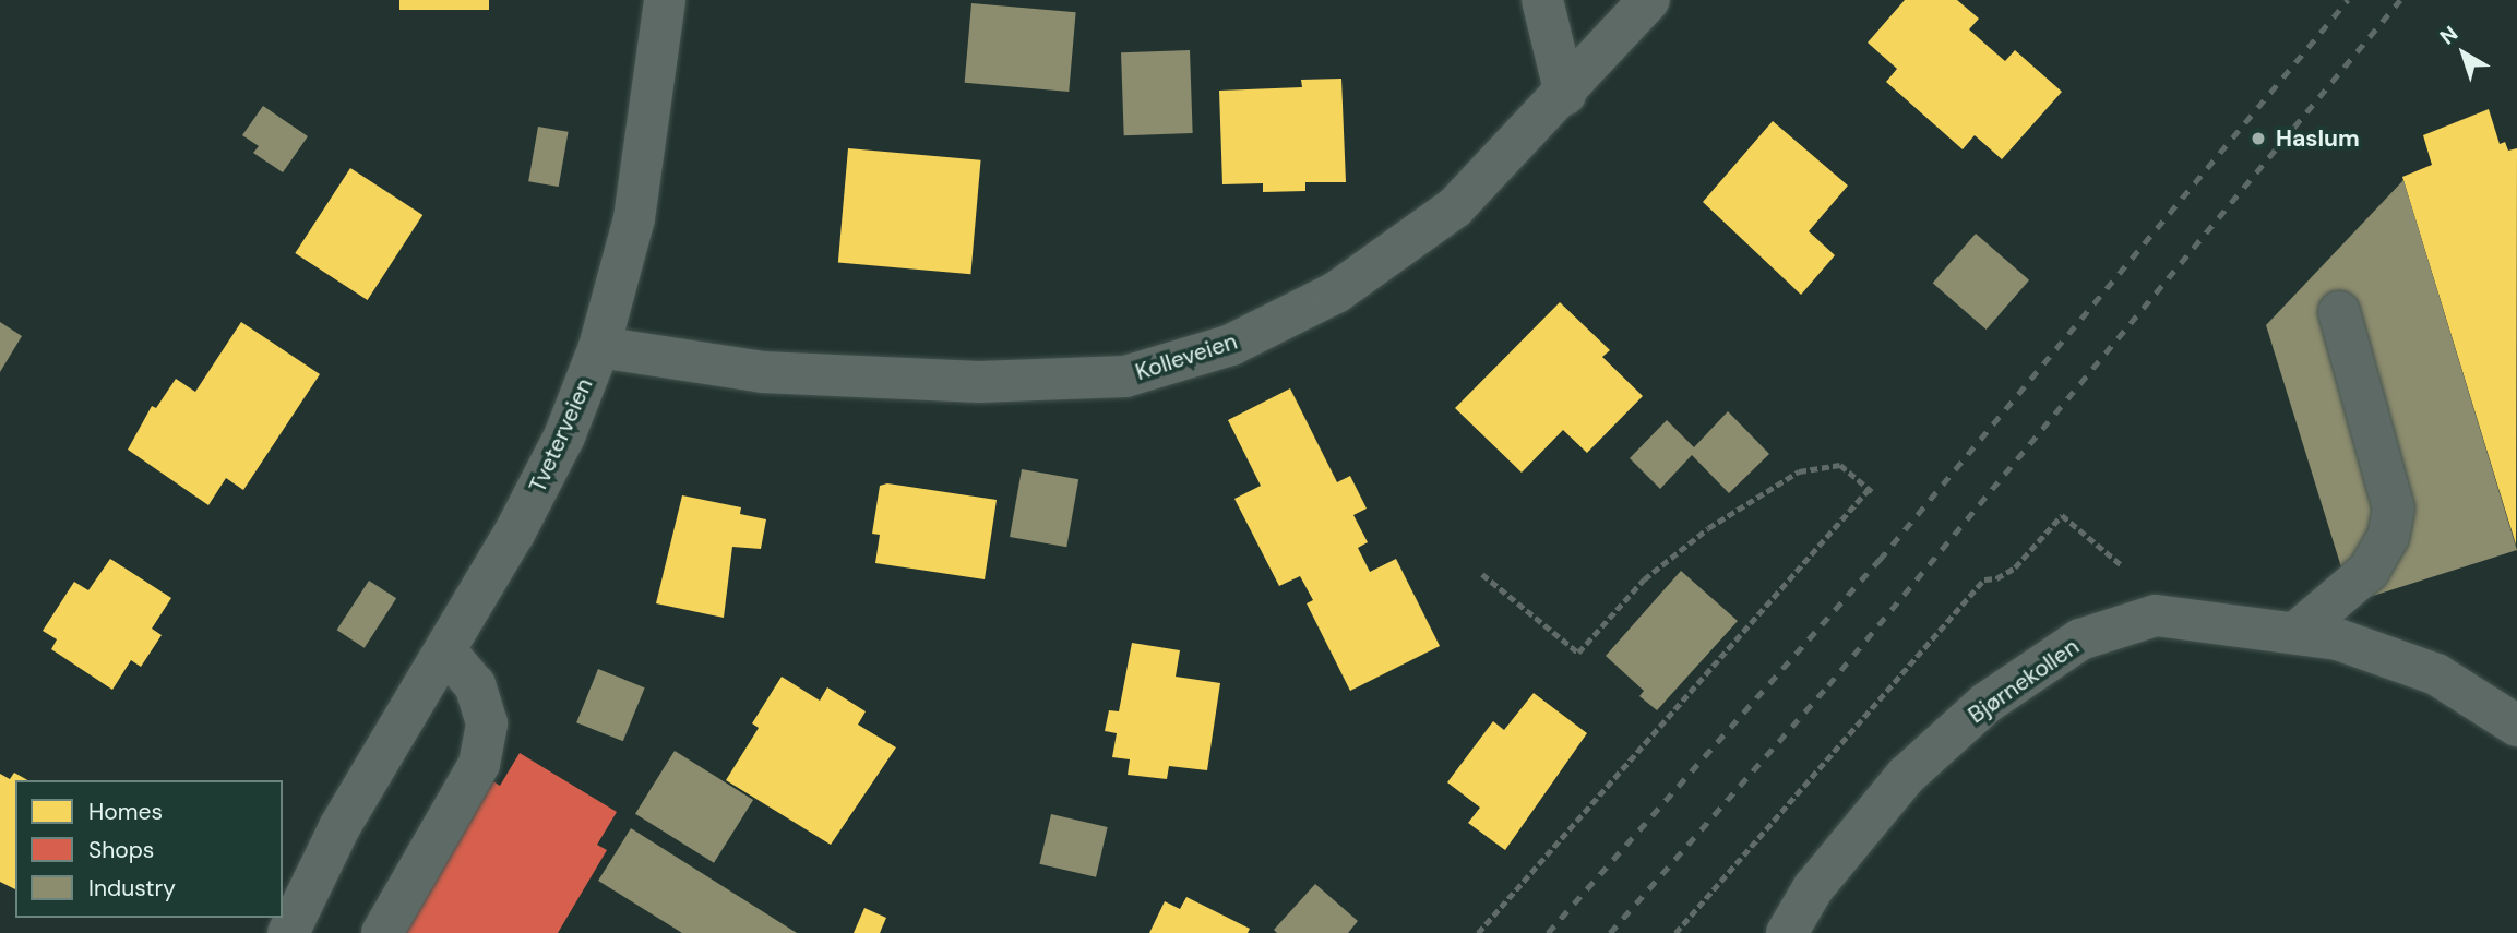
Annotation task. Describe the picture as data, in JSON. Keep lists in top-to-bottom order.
{
  "streets": {
    "street": ["Kolleveien", "Tveterveien", "Bjørnekollen"]
  },
  "crossings": [
    ["Kolleveien", "Tveterveien"]
  ],
  "places": ["Haslum"],
  "legend": ["Homes", "Shops", "Industry"],
  "north": "top left"
}
